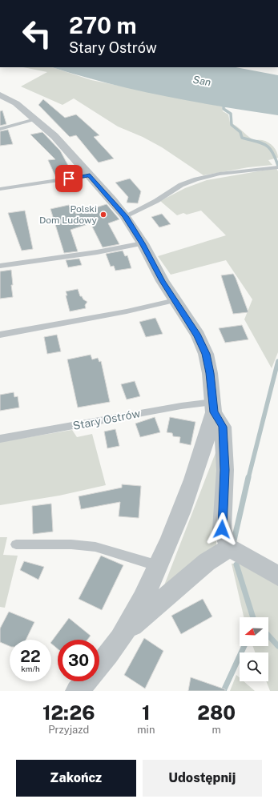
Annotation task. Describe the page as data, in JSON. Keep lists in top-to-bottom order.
{
  "streets": {
    "lane": ["Stary Ostrów"]
  },
  "water": ["San"],
  "places": ["Polski Dom Ludowy"],
  "north": "left",
  "page": {
    "turn": ["270 m", "Stary Ostrów"],
    "speed": "22 km/h",
    "limit": "30",
    "eta": [
      "12:26",
      "Przyjazd",
      "1",
      "min",
      "280",
      "m"
    ],
    "buttons": ["Zakończ", "Udostępnij"]
  }
}
